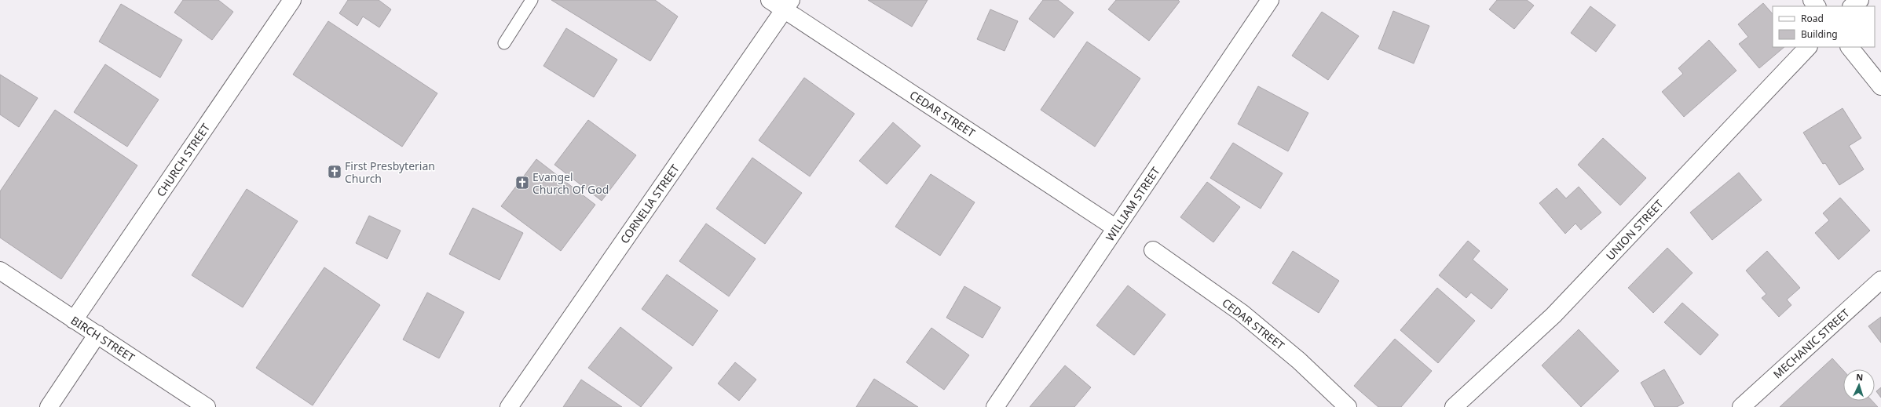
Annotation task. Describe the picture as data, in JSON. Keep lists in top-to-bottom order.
{
  "streets": {
    "street": [
      "CEDAR STREET",
      "CHURCH STREET",
      "CORNELIA STREET",
      "WILLIAM STREET",
      "UNION STREET",
      "BIRCH STREET",
      "MECHANIC STREET"
    ]
  },
  "crossings": [
    ["CEDAR STREET", "CORNELIA STREET"],
    ["CEDAR STREET", "WILLIAM STREET"],
    ["CHURCH STREET", "BIRCH STREET"]
  ],
  "places": {
    "church": ["First Presbyterian Church", "Evangel Church Of God"]
  },
  "legend": ["Road", "Building"],
  "north": "top"
}
